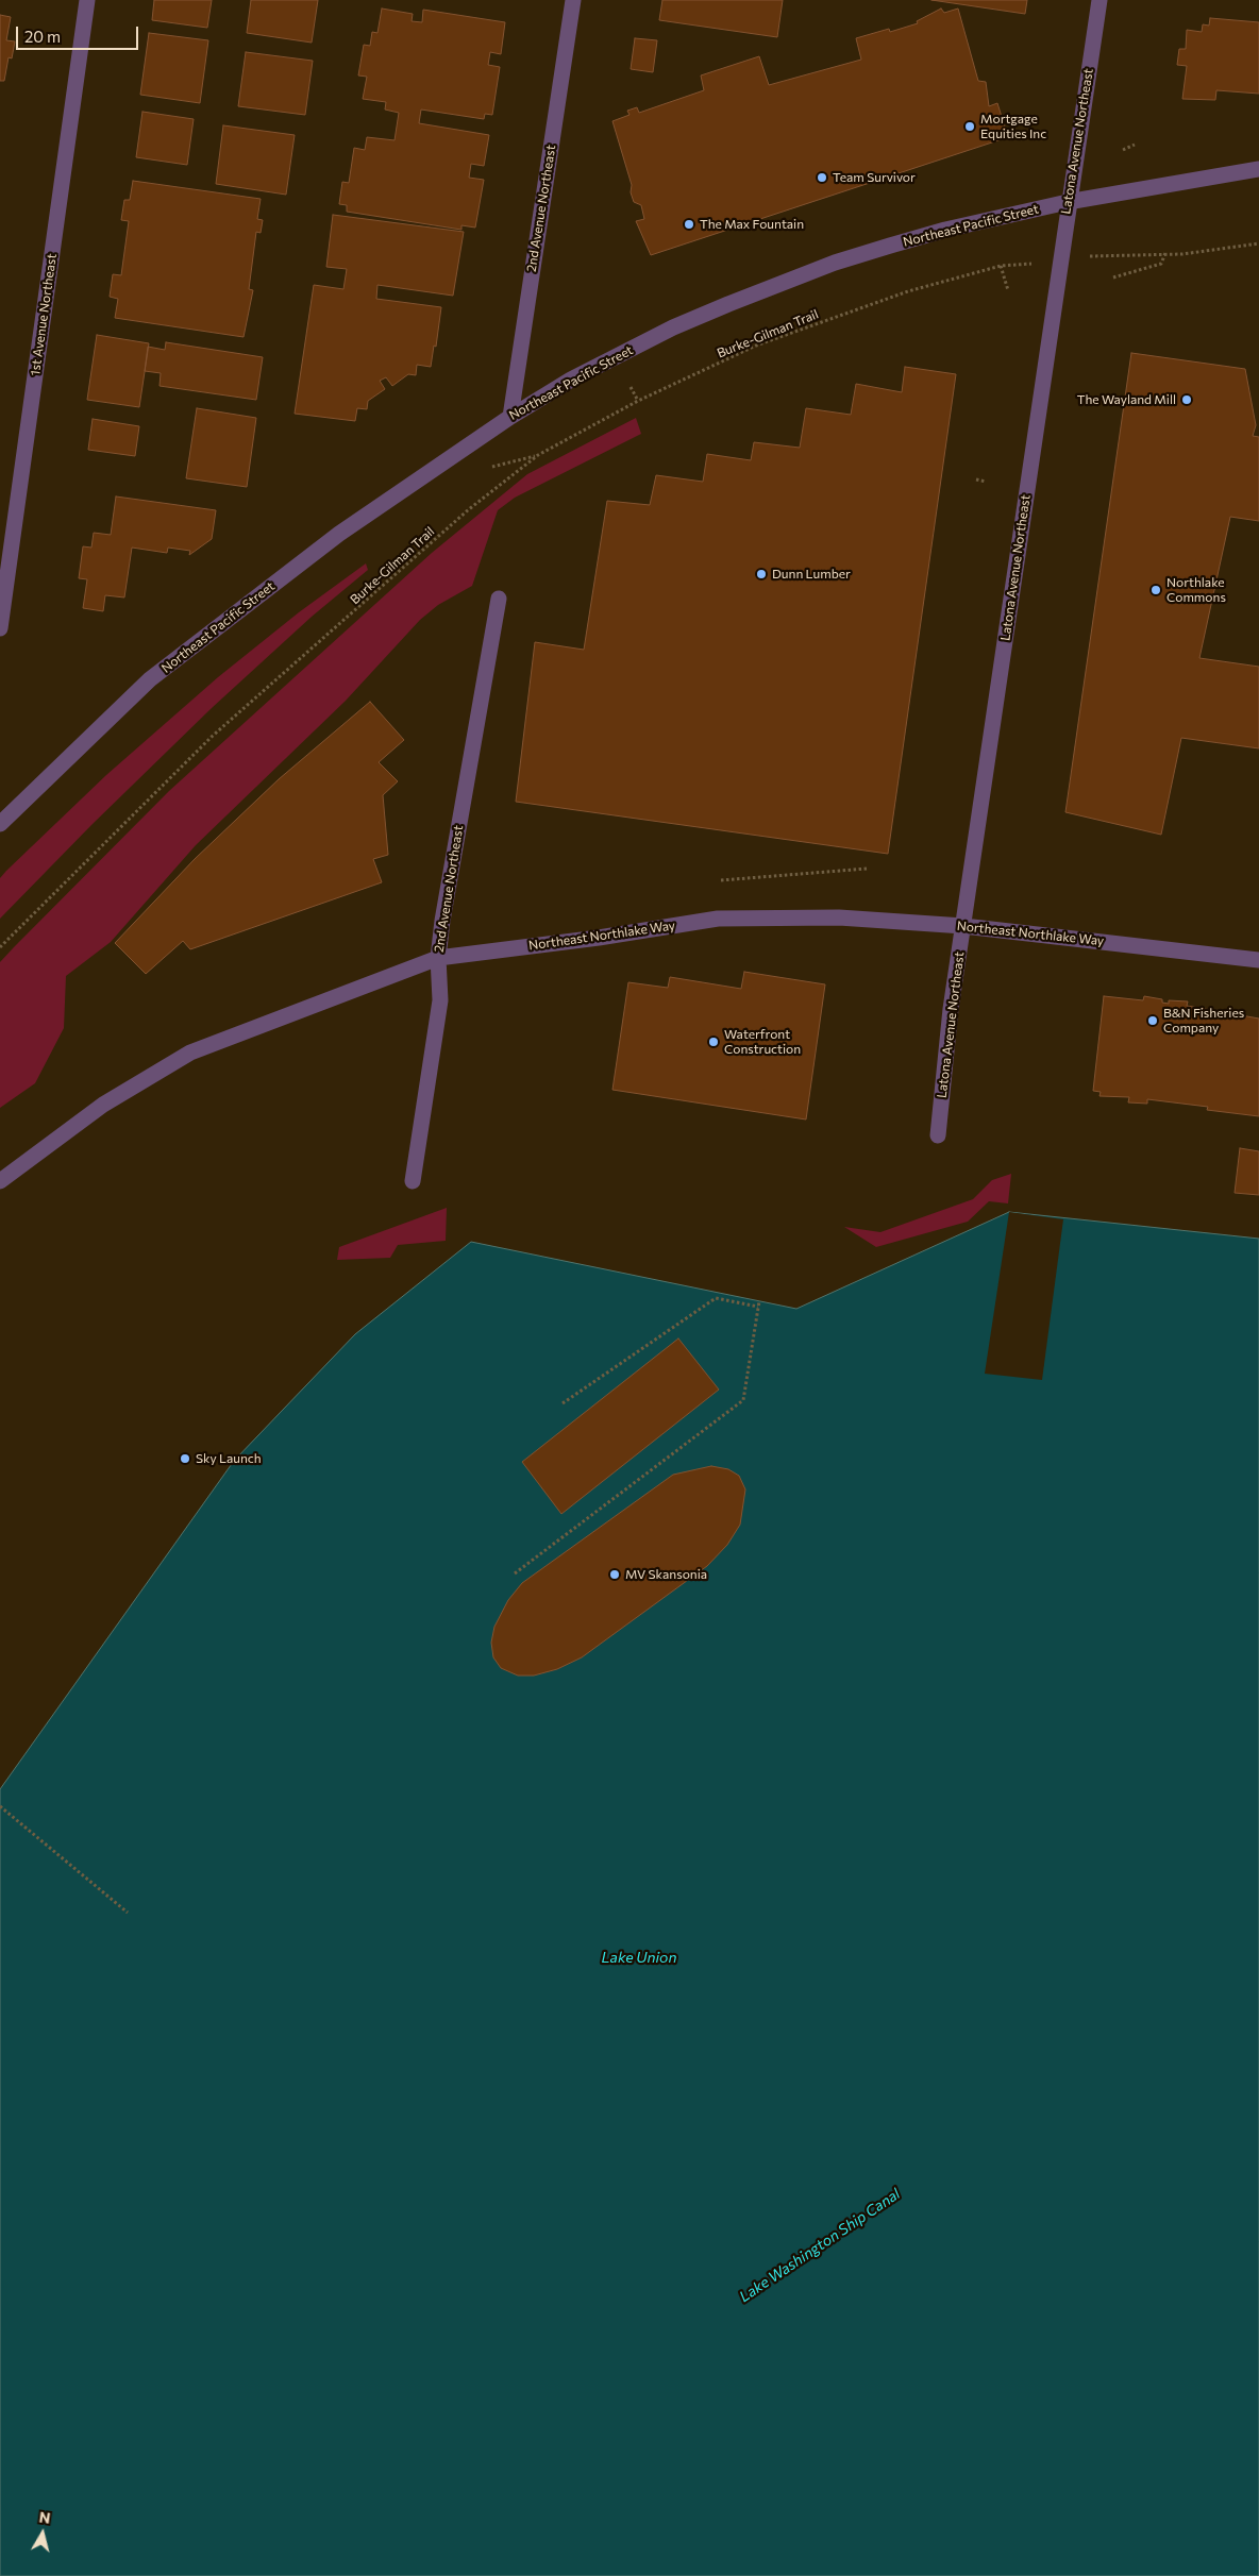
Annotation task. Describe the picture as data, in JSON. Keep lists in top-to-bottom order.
{
  "streets": {
    "street": [
      "Latona Avenue Northeast",
      "2nd Avenue Northeast",
      "Northeast Pacific Street",
      "1st Avenue Northeast",
      "Northeast Northlake Way"
    ],
    "path": ["Burke-Gilman Trail"]
  },
  "crossings": [
    ["Latona Avenue Northeast", "Northeast Pacific Street"],
    ["Latona Avenue Northeast", "Northeast Northlake Way"],
    ["2nd Avenue Northeast", "Northeast Pacific Street"],
    ["2nd Avenue Northeast", "Northeast Northlake Way"]
  ],
  "water": ["Lake Union", "Lake Washington Ship Canal"],
  "places": [
    "Mortgage Equities Inc",
    "Team Survivor",
    "The Max Fountain",
    "The Wayland Mill",
    "Dunn Lumber",
    "Northlake Commons",
    "B&N Fisheries Company",
    "Waterfront Construction",
    "Sky Launch",
    "MV Skansonia"
  ],
  "scale_bar": "20 m",
  "north": "top"
}
